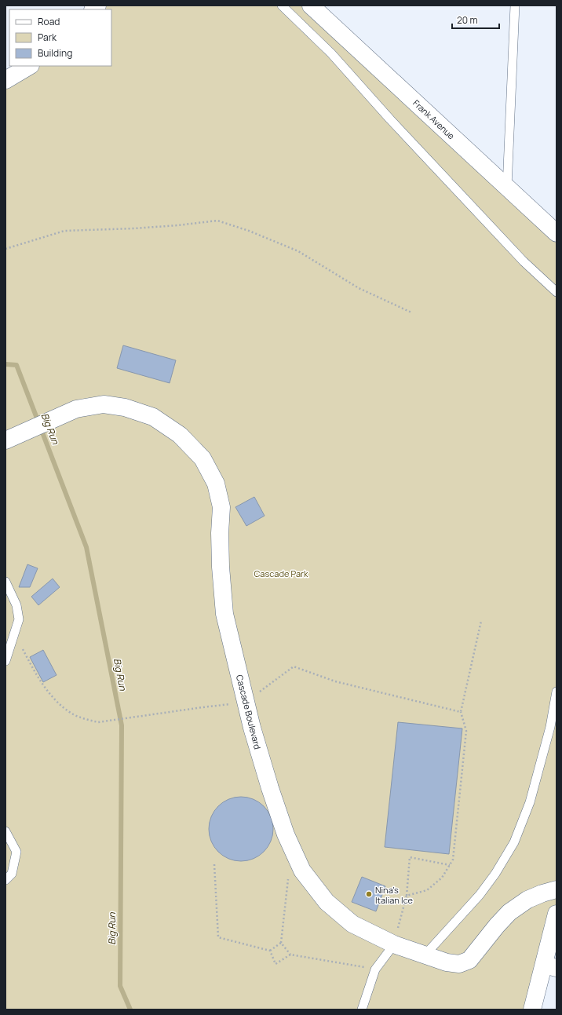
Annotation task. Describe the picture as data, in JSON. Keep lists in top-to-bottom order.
{
  "streets": {
    "street": ["Frank Avenue", "Cascade Boulevard"]
  },
  "water": ["Big Run"],
  "parks": ["Cascade Park"],
  "places": ["Nina's Italian Ice"],
  "legend": ["Road", "Park", "Building"],
  "scale_bar": "20 m"
}
